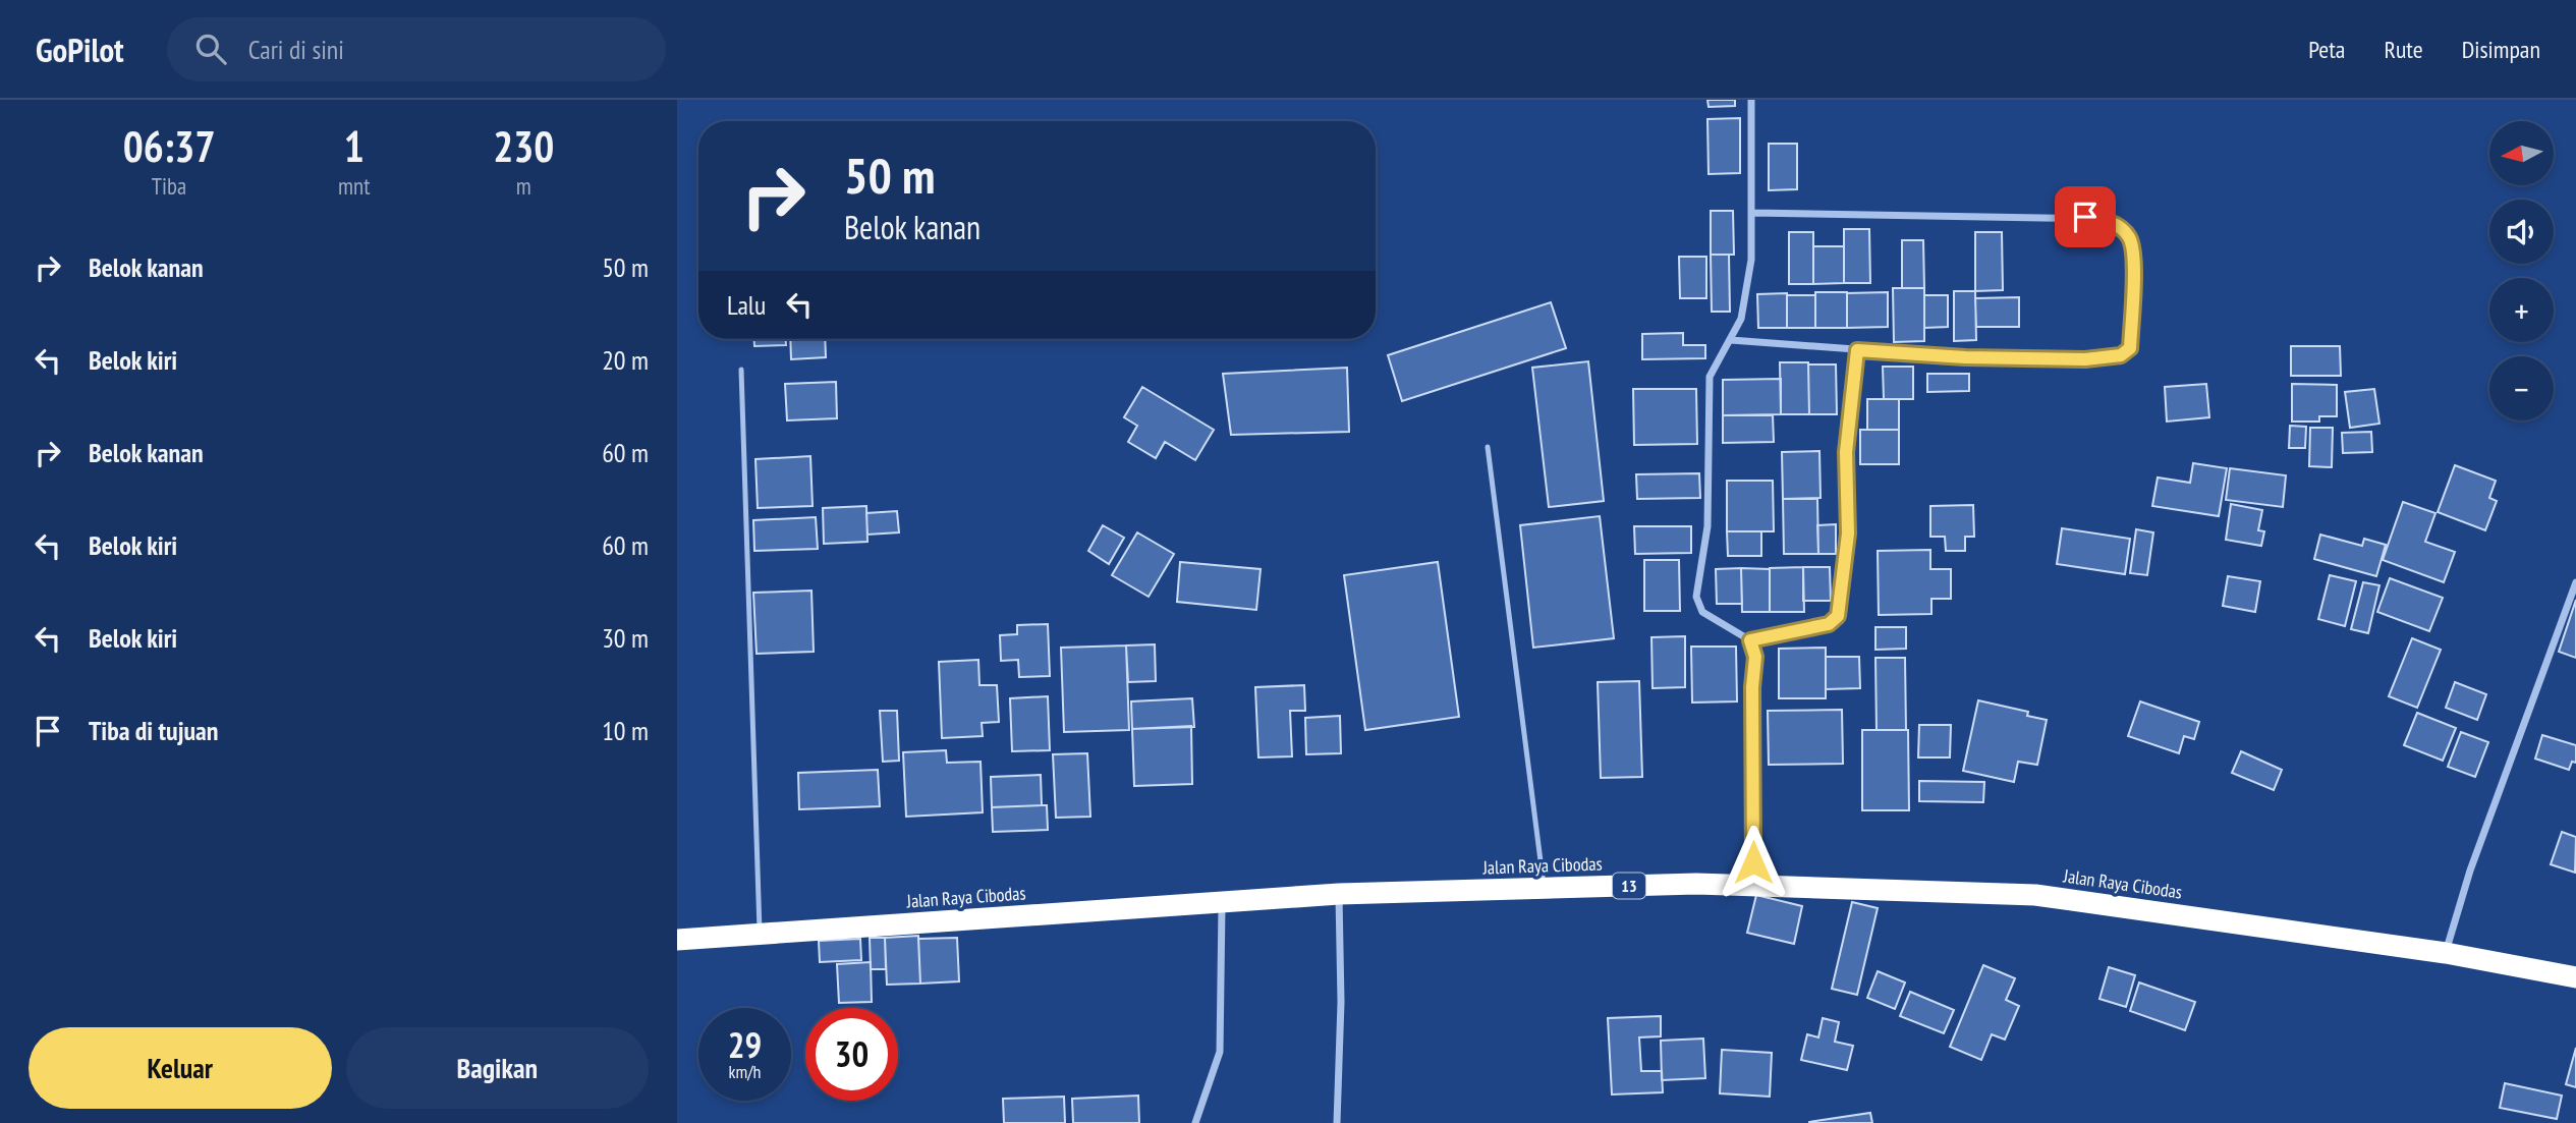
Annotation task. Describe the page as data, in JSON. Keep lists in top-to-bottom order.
{
  "streets": {
    "highway": ["Jalan Raya Cibodas", "13"]
  },
  "north": "left",
  "page": {
    "header": "GoPilot",
    "search": "Cari di sini",
    "nav": ["Peta", "Rute", "Disimpan"],
    "eta": [
      "06:37",
      "Tiba",
      "1",
      "mnt",
      "230",
      "m"
    ],
    "map_buttons": ["+", "−"],
    "turn": ["50 m", "Belok kanan"],
    "list": [
      {
        "name": "Belok kanan",
        "value": "50 m"
      },
      {
        "name": "Belok kiri",
        "value": "20 m"
      },
      {
        "name": "Belok kanan",
        "value": "60 m"
      },
      {
        "name": "Belok kiri",
        "value": "60 m"
      },
      {
        "name": "Belok kiri",
        "value": "30 m"
      },
      {
        "name": "Tiba di tujuan",
        "value": "10 m"
      }
    ],
    "then": "Lalu",
    "speed": "29 km/h",
    "limit": "30",
    "buttons": ["Keluar", "Bagikan"]
  }
}
